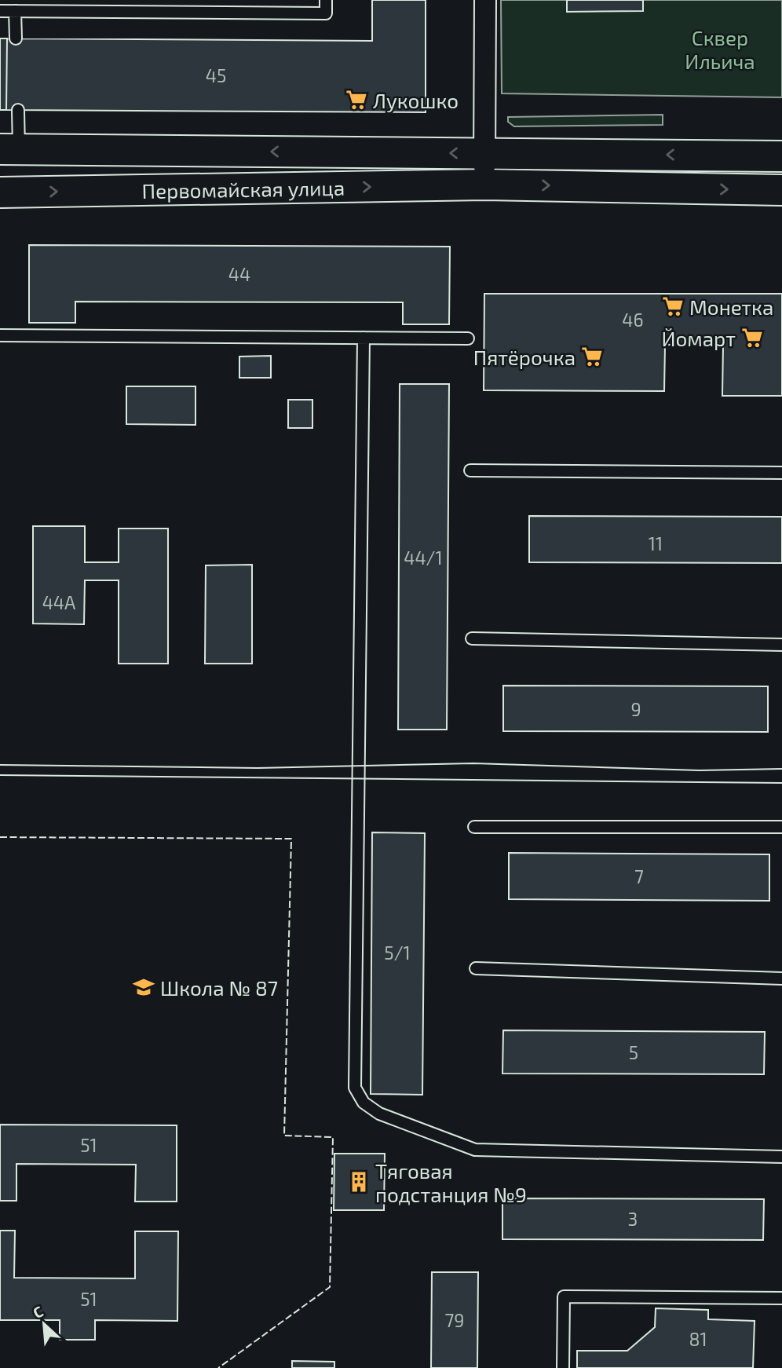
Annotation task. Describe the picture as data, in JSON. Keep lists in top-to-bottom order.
{
  "streets": {
    "main road": ["Первомайская улица"]
  },
  "parks": ["Сквер Ильича"],
  "places": {
    "supermarket": [
      "Лукошко",
      "Монетка",
      "Йомарт",
      "Пятёрочка"
    ],
    "school or university": ["Школа № 87"],
    "building": ["Тяговая подстанция №9"]
  },
  "house_numbers": [
    "45",
    "44",
    "46",
    "11",
    "44/1",
    "44А",
    "9",
    "7",
    "5/1",
    "5",
    "51",
    "3",
    "51",
    "79",
    "81"
  ],
  "north": "top left"
}
